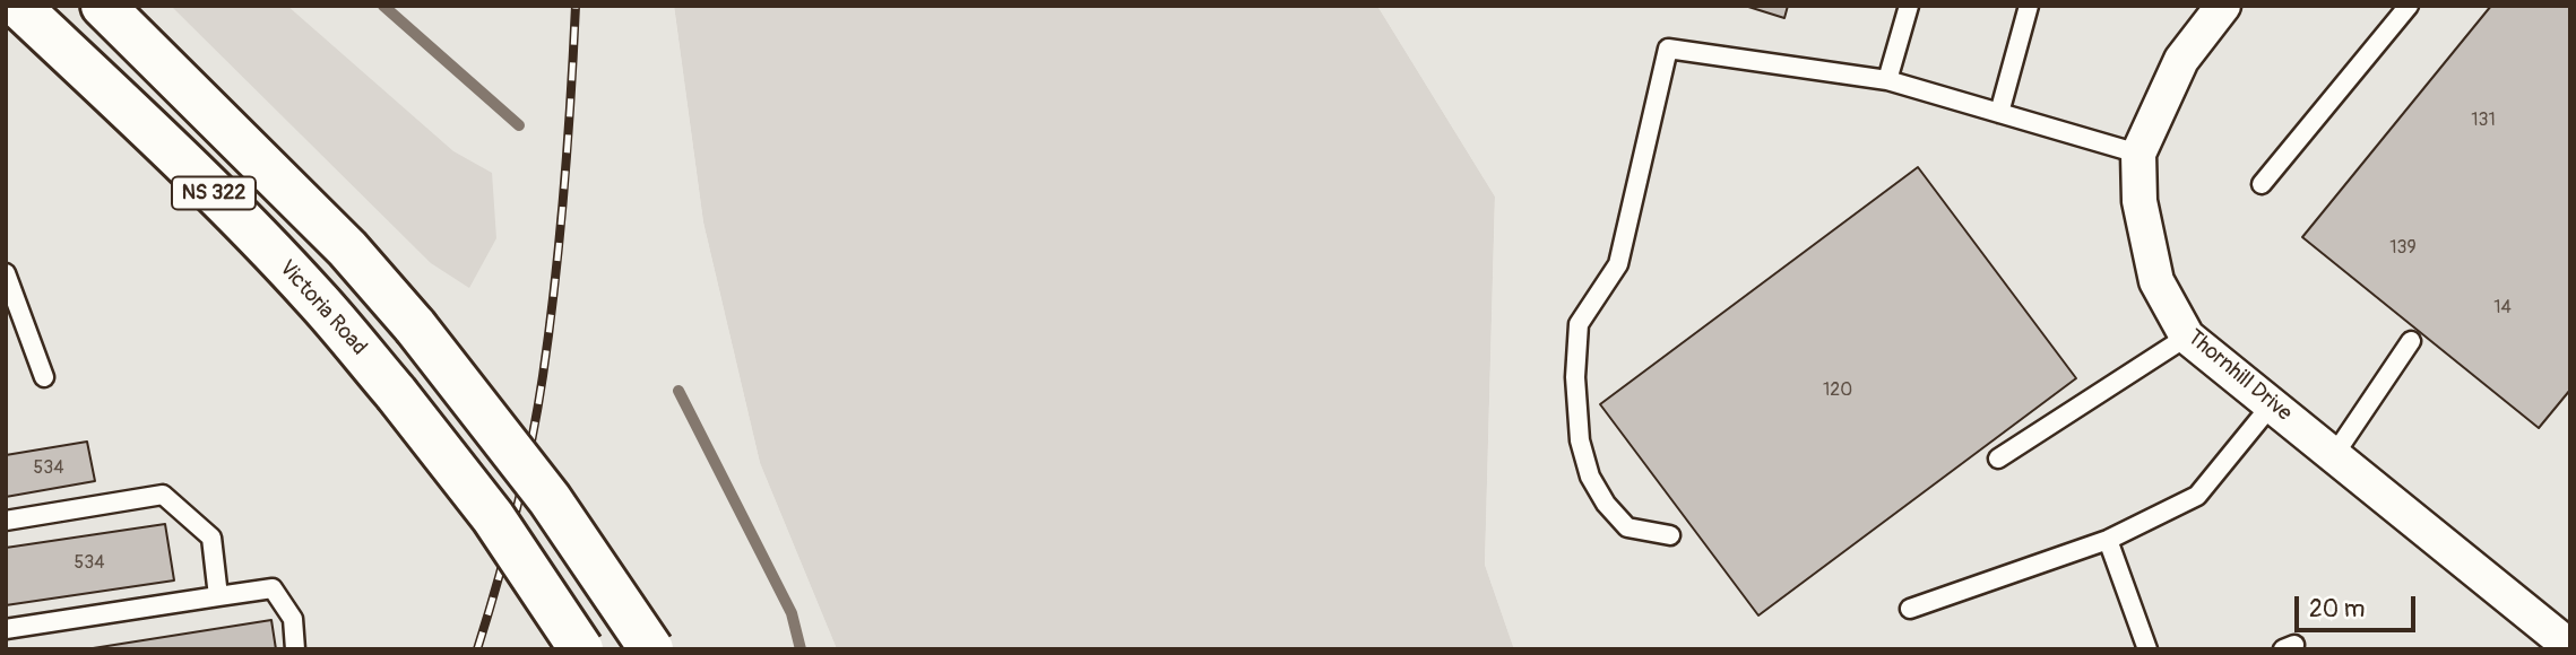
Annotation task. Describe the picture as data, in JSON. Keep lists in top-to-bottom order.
{
  "streets": {
    "main road": ["NS 322", "Victoria Road"],
    "street": ["Thornhill Drive"]
  },
  "house_numbers": [
    "131",
    "139",
    "14",
    "120",
    "534",
    "534"
  ],
  "scale_bar": "20 m"
}
